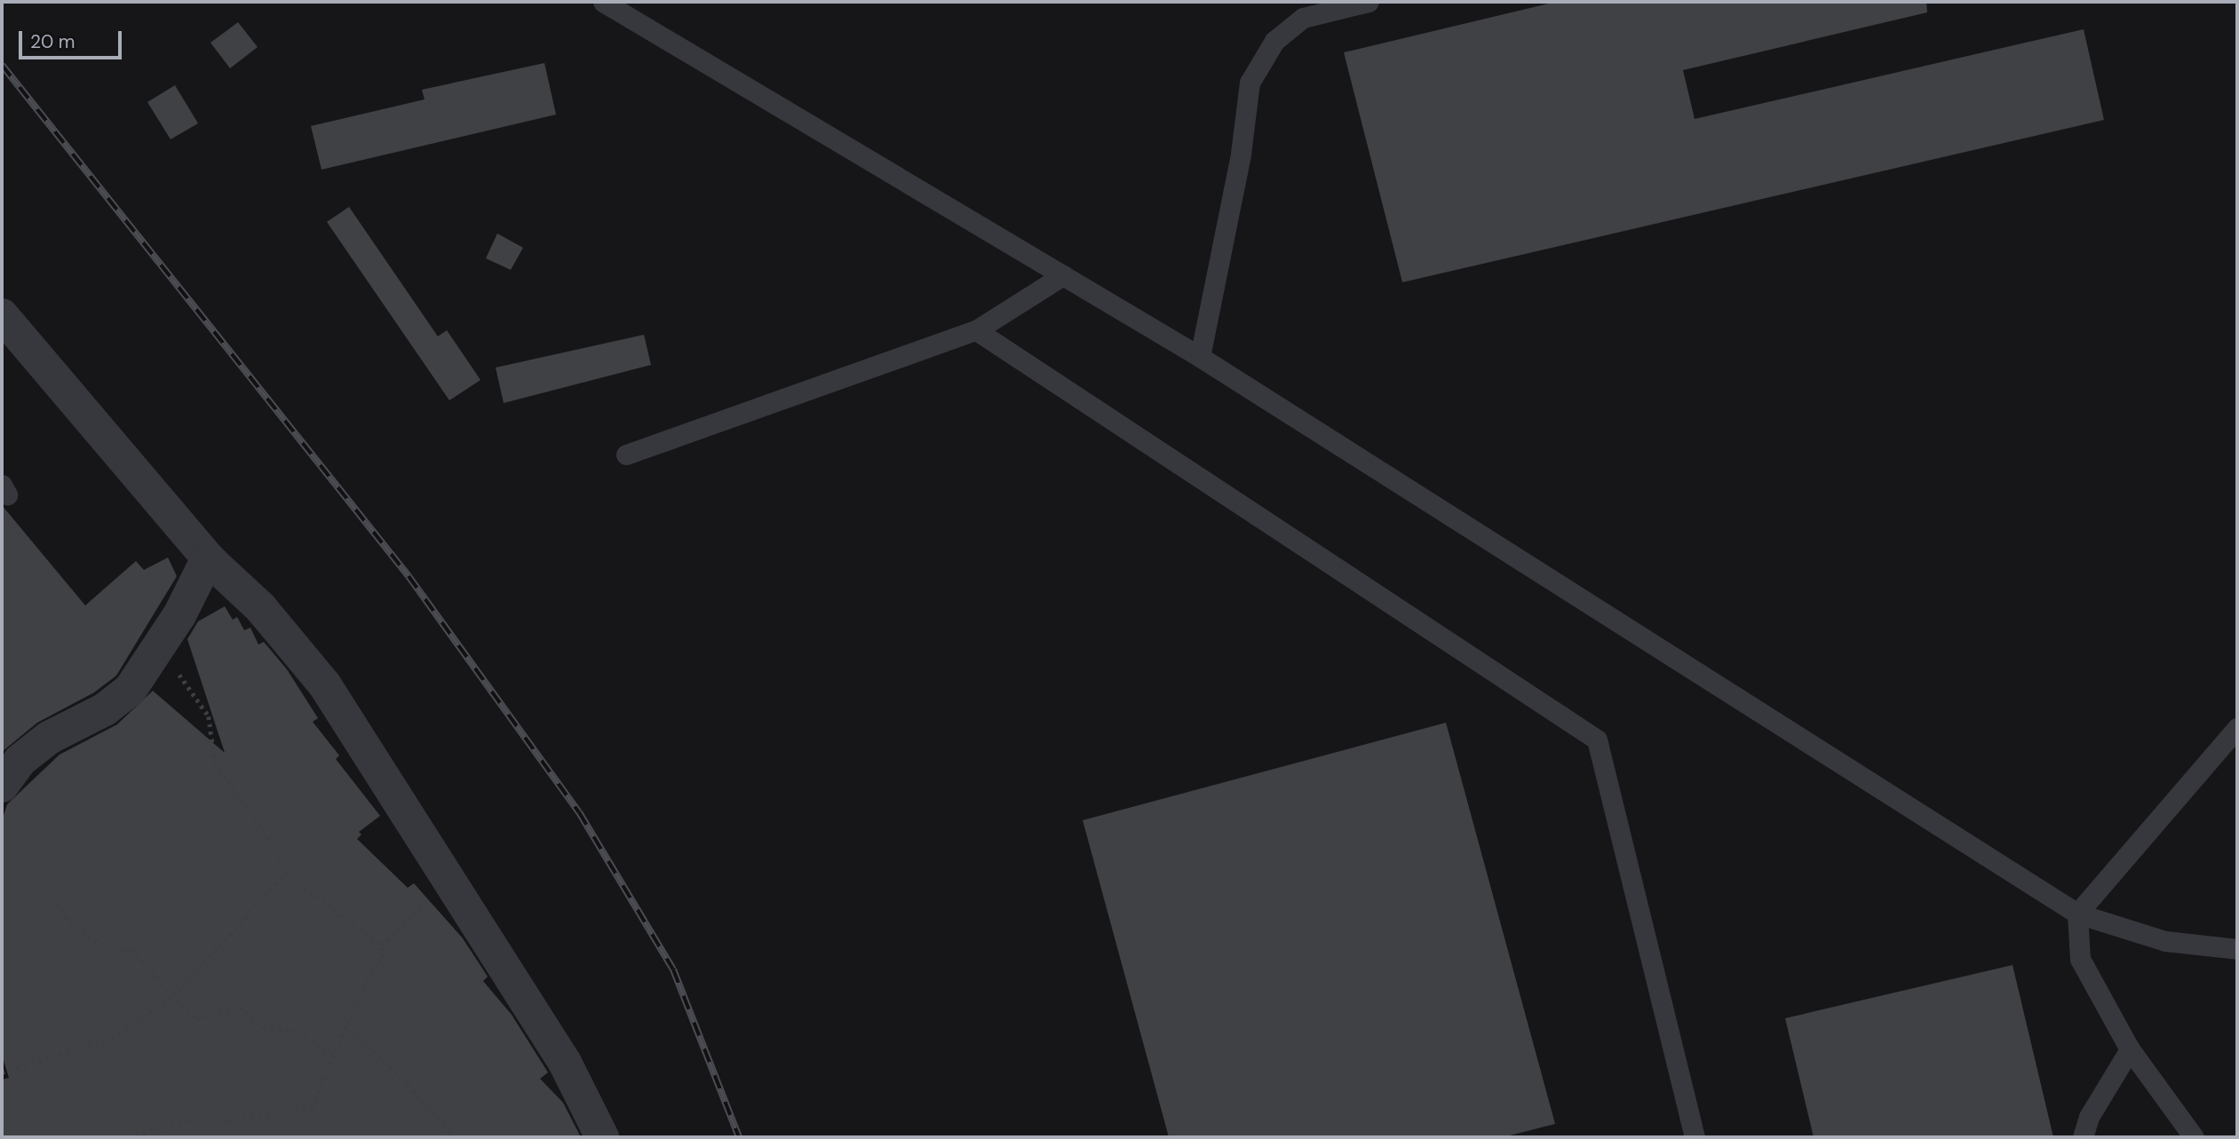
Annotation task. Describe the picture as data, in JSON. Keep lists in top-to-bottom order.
{
  "scale_bar": "20 m"
}
